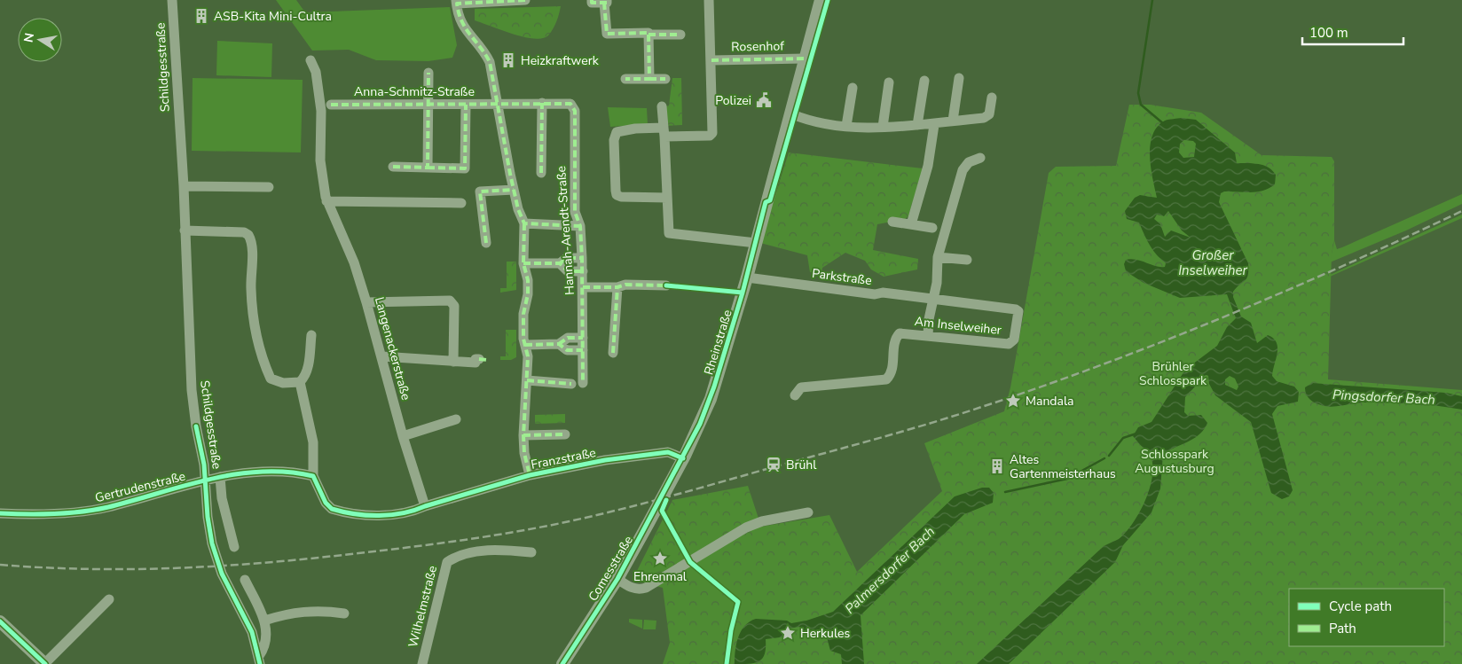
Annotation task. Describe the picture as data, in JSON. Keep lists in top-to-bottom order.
{
  "streets": {
    "main road": ["Rheinstraße", "Comesstraße"],
    "street": [
      "Rosenhof",
      "Schildgesstraße",
      "Anna-Schmitz-Straße",
      "Hannah-Arendt-Straße",
      "Parkstraße",
      "Am Inselweiher",
      "Langenackerstraße",
      "Franzstraße",
      "Gertrudenstraße",
      "Wilhelmstraße"
    ]
  },
  "crossings": [
    ["Rosenhof", "Rheinstraße"],
    ["Schildgesstraße", "Gertrudenstraße"],
    ["Anna-Schmitz-Straße", "Hannah-Arendt-Straße"],
    ["Parkstraße", "Am Inselweiher"],
    ["Parkstraße", "Rheinstraße"],
    ["Rheinstraße", "Franzstraße"],
    ["Rheinstraße", "Comesstraße"],
    ["Langenackerstraße", "Franzstraße"],
    ["Franzstraße", "Gertrudenstraße"]
  ],
  "water": ["Großer Inselweiher", "Pingsdorfer Bach", "Palmersdorfer Bach"],
  "parks": ["Brühler Schlosspark", "Schlosspark Augustusburg"],
  "places": {
    "building": ["ASB-Kita Mini-Cultra", "Heizkraftwerk", "Altes Gartenmeisterhaus"],
    "public building": ["Polizei"],
    "place": ["Mandala", "Ehrenmal", "Herkules"],
    "station": ["Brühl"]
  },
  "legend": ["Cycle path", "Path"],
  "scale_bar": "100 m",
  "north": "left"
}
